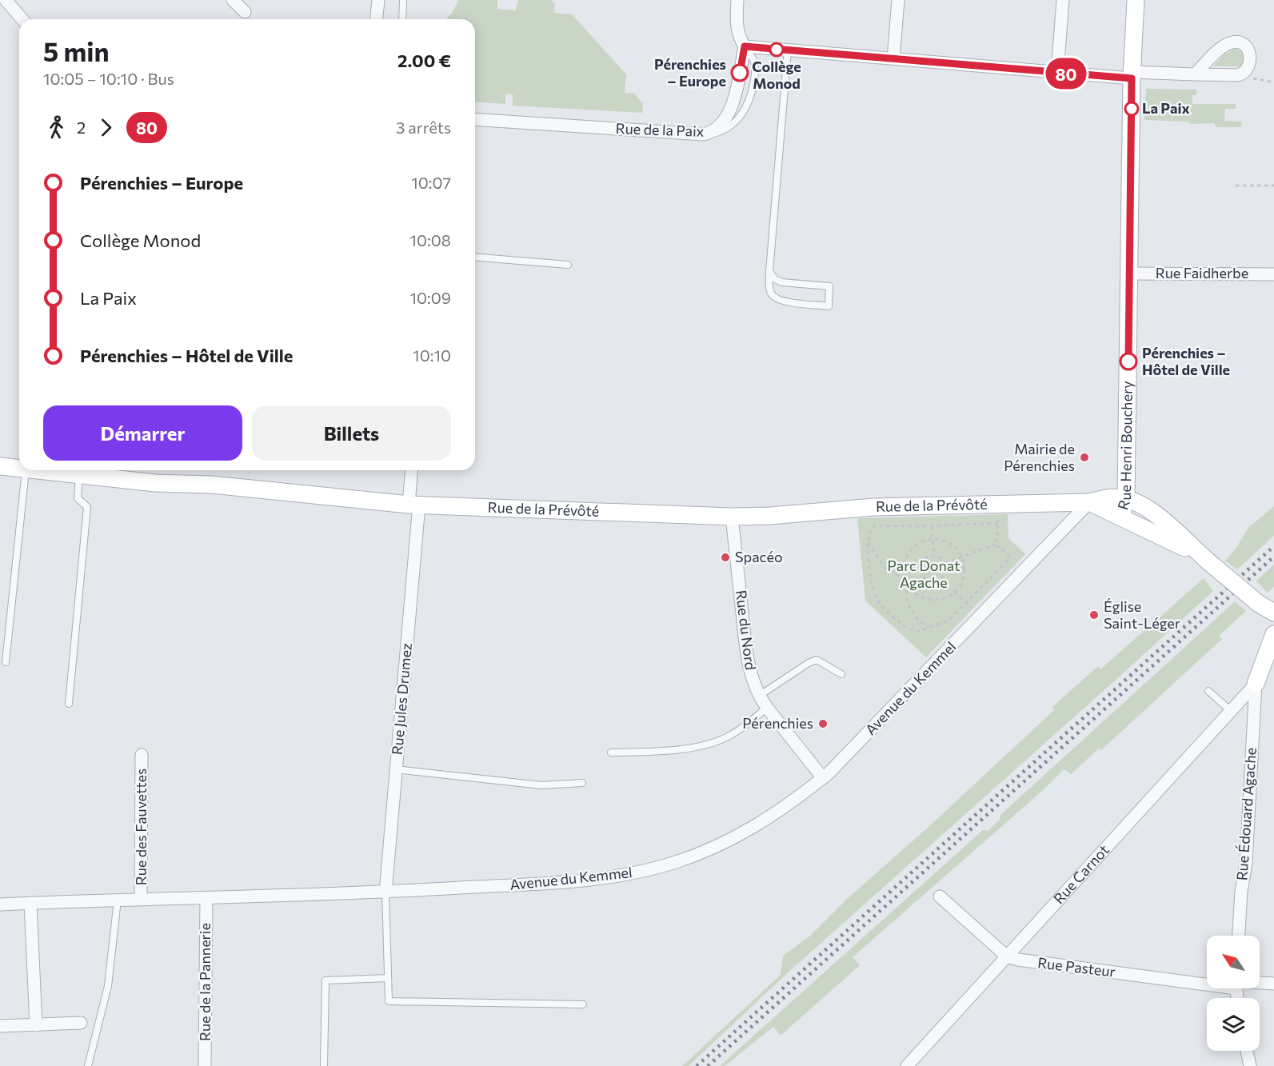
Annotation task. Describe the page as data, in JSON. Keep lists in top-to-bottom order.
{
  "streets": {
    "street": [
      "Rue de la Paix",
      "Rue Faidherbe",
      "Rue Henri Bouchery",
      "Rue de la Prévôté",
      "Rue du Nord",
      "Avenue du Kemmel",
      "Rue Jules Drumez",
      "Rue Édouard Agache",
      "Rue des Fauvettes",
      "Rue Carnot",
      "Rue Pasteur",
      "Rue de la Pannerie"
    ]
  },
  "crossings": [
    ["Rue Faidherbe", "Rue Henri Bouchery"],
    ["Rue Henri Bouchery", "Rue de la Prévôté"],
    ["Rue de la Prévôté", "Rue du Nord"],
    ["Rue de la Prévôté", "Avenue du Kemmel"],
    ["Rue de la Prévôté", "Rue Jules Drumez"],
    ["Rue du Nord", "Avenue du Kemmel"],
    ["Avenue du Kemmel", "Rue Jules Drumez"],
    ["Avenue du Kemmel", "Rue des Fauvettes"],
    ["Avenue du Kemmel", "Rue de la Pannerie"],
    ["Rue Édouard Agache", "Rue Carnot"],
    ["Rue Carnot", "Rue Pasteur"]
  ],
  "parks": ["Parc Donat Agache"],
  "places": [
    "Collège Monod",
    "Pérenchies – Europe",
    "La Paix",
    "Pérenchies – Hôtel de Ville",
    "Mairie de Pérenchies",
    "Spacéo",
    "Église Saint-Léger",
    "Pérenchies"
  ],
  "lines": ["bus line 80"],
  "north": "top left",
  "page": {
    "on_map": "80",
    "heading": ["5 min", "10:05 – 10:10 · Bus", "2.00 €"],
    "legs": ["2", "80", "3 arrêts"],
    "list": [
      {
        "name": "Pérenchies – Europe",
        "value": "10:07"
      },
      {
        "name": "Collège Monod",
        "value": "10:08"
      },
      {
        "name": "La Paix",
        "value": "10:09"
      },
      {
        "name": "Pérenchies – Hôtel de Ville",
        "value": "10:10"
      }
    ],
    "buttons": ["Démarrer", "Billets"]
  }
}
